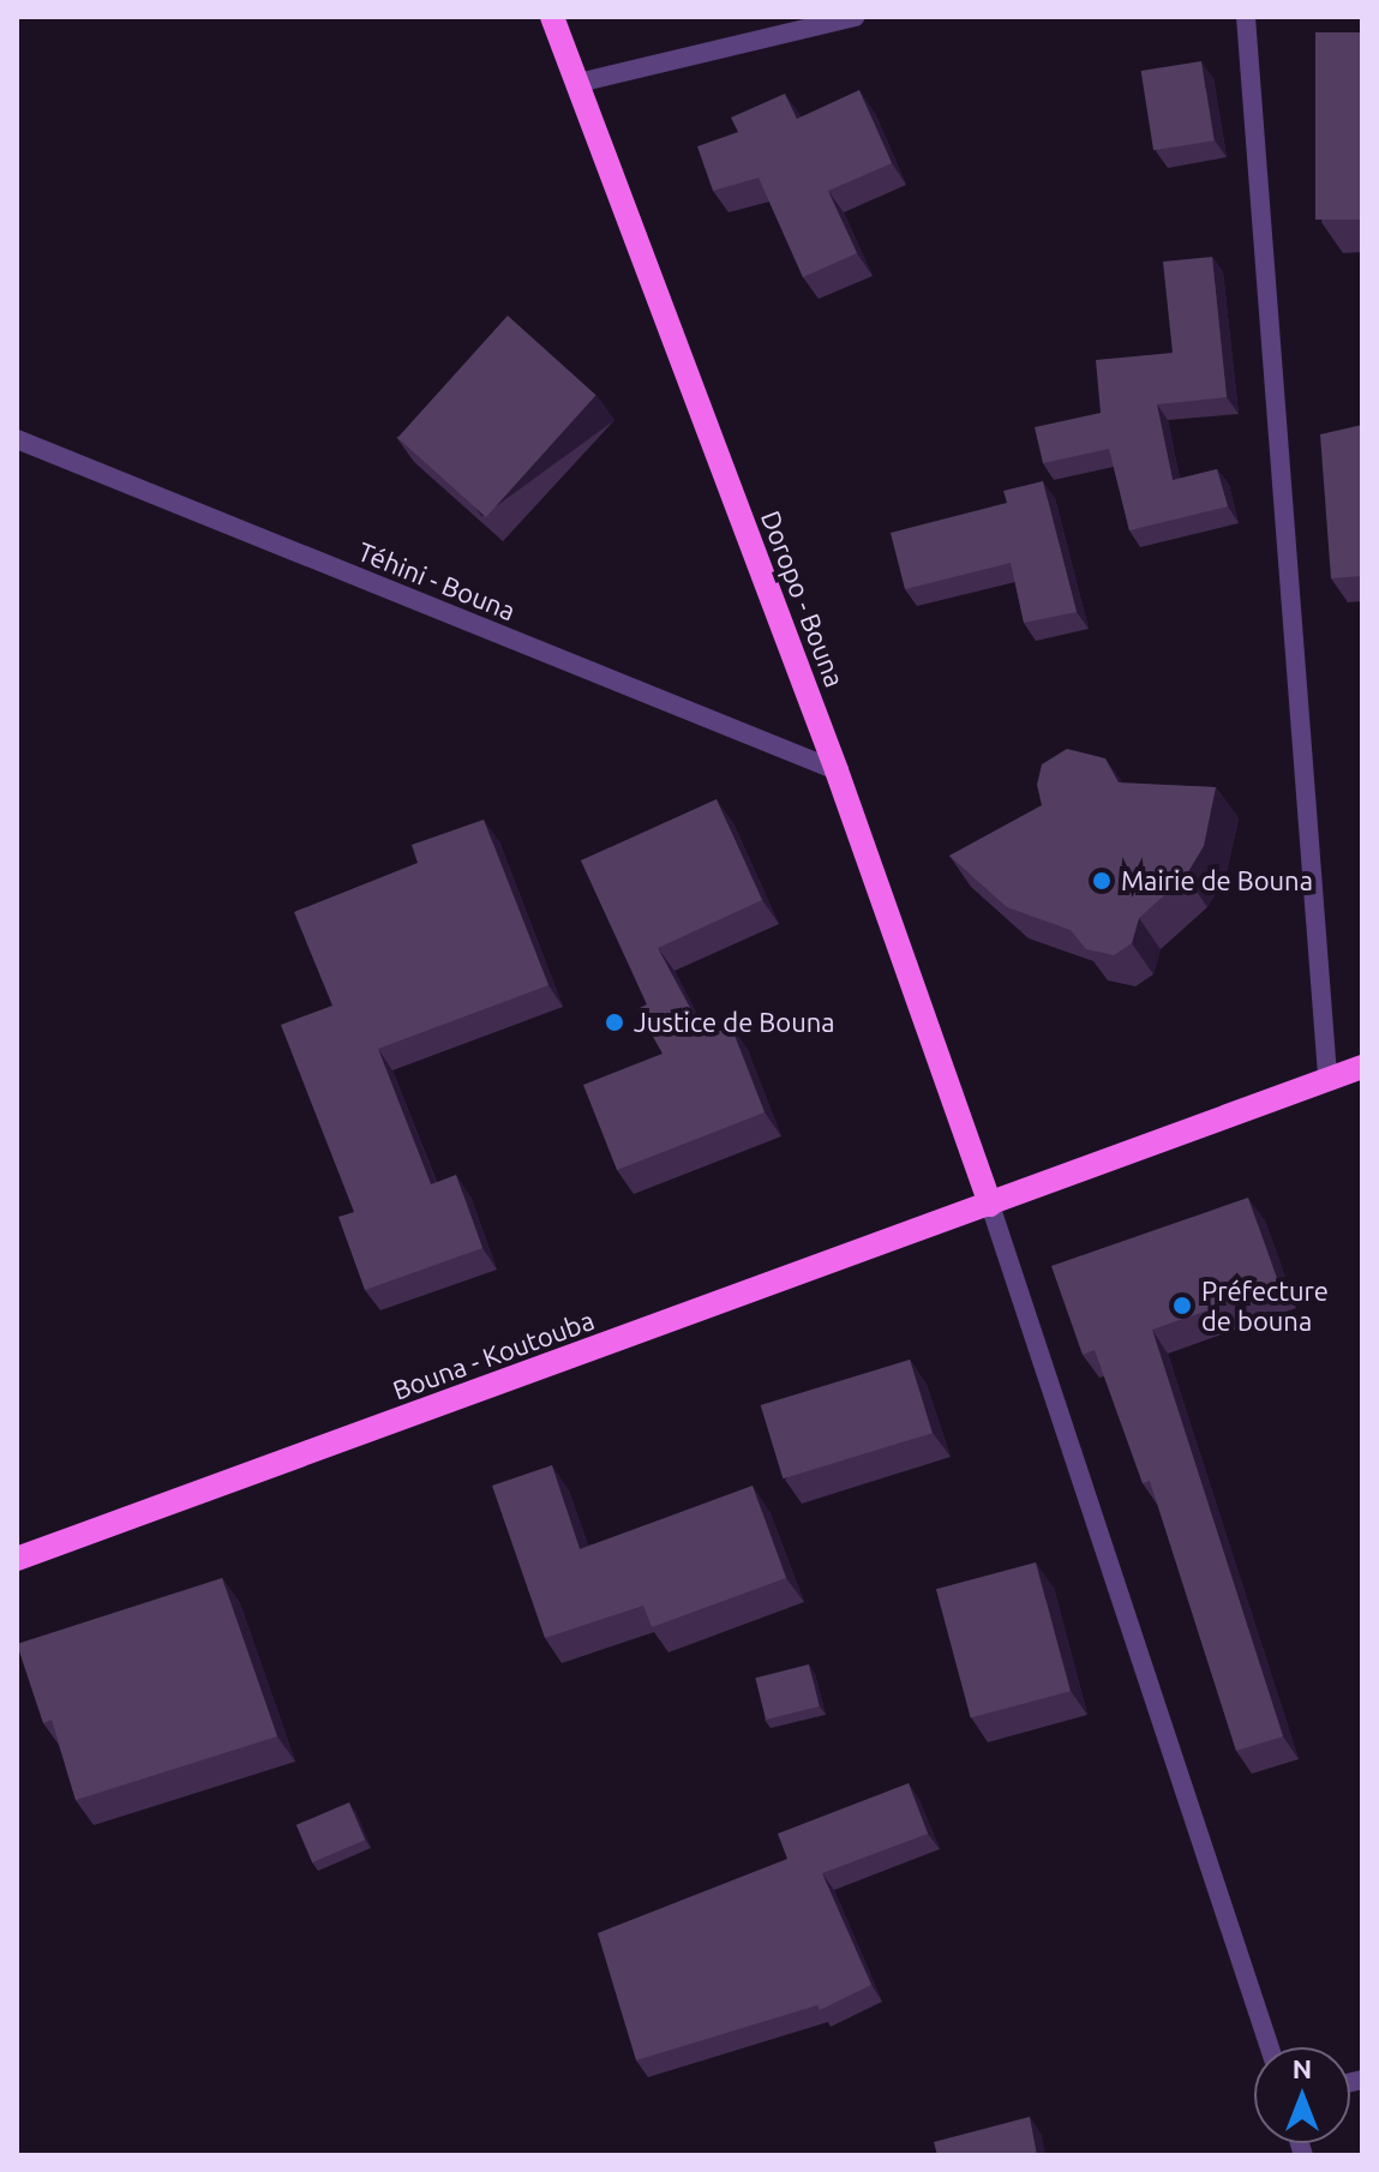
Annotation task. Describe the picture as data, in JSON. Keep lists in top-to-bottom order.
{
  "streets": {
    "main road": ["Doropo - Bouna", "Bouna - Koutouba"],
    "street": ["Téhini - Bouna"]
  },
  "crossings": [
    ["Téhini - Bouna", "Doropo - Bouna"],
    ["Doropo - Bouna", "Bouna - Koutouba"]
  ],
  "places": ["Mairie de Bouna", "Justice de Bouna", "Préfecture de bouna"],
  "north": "top"
}
